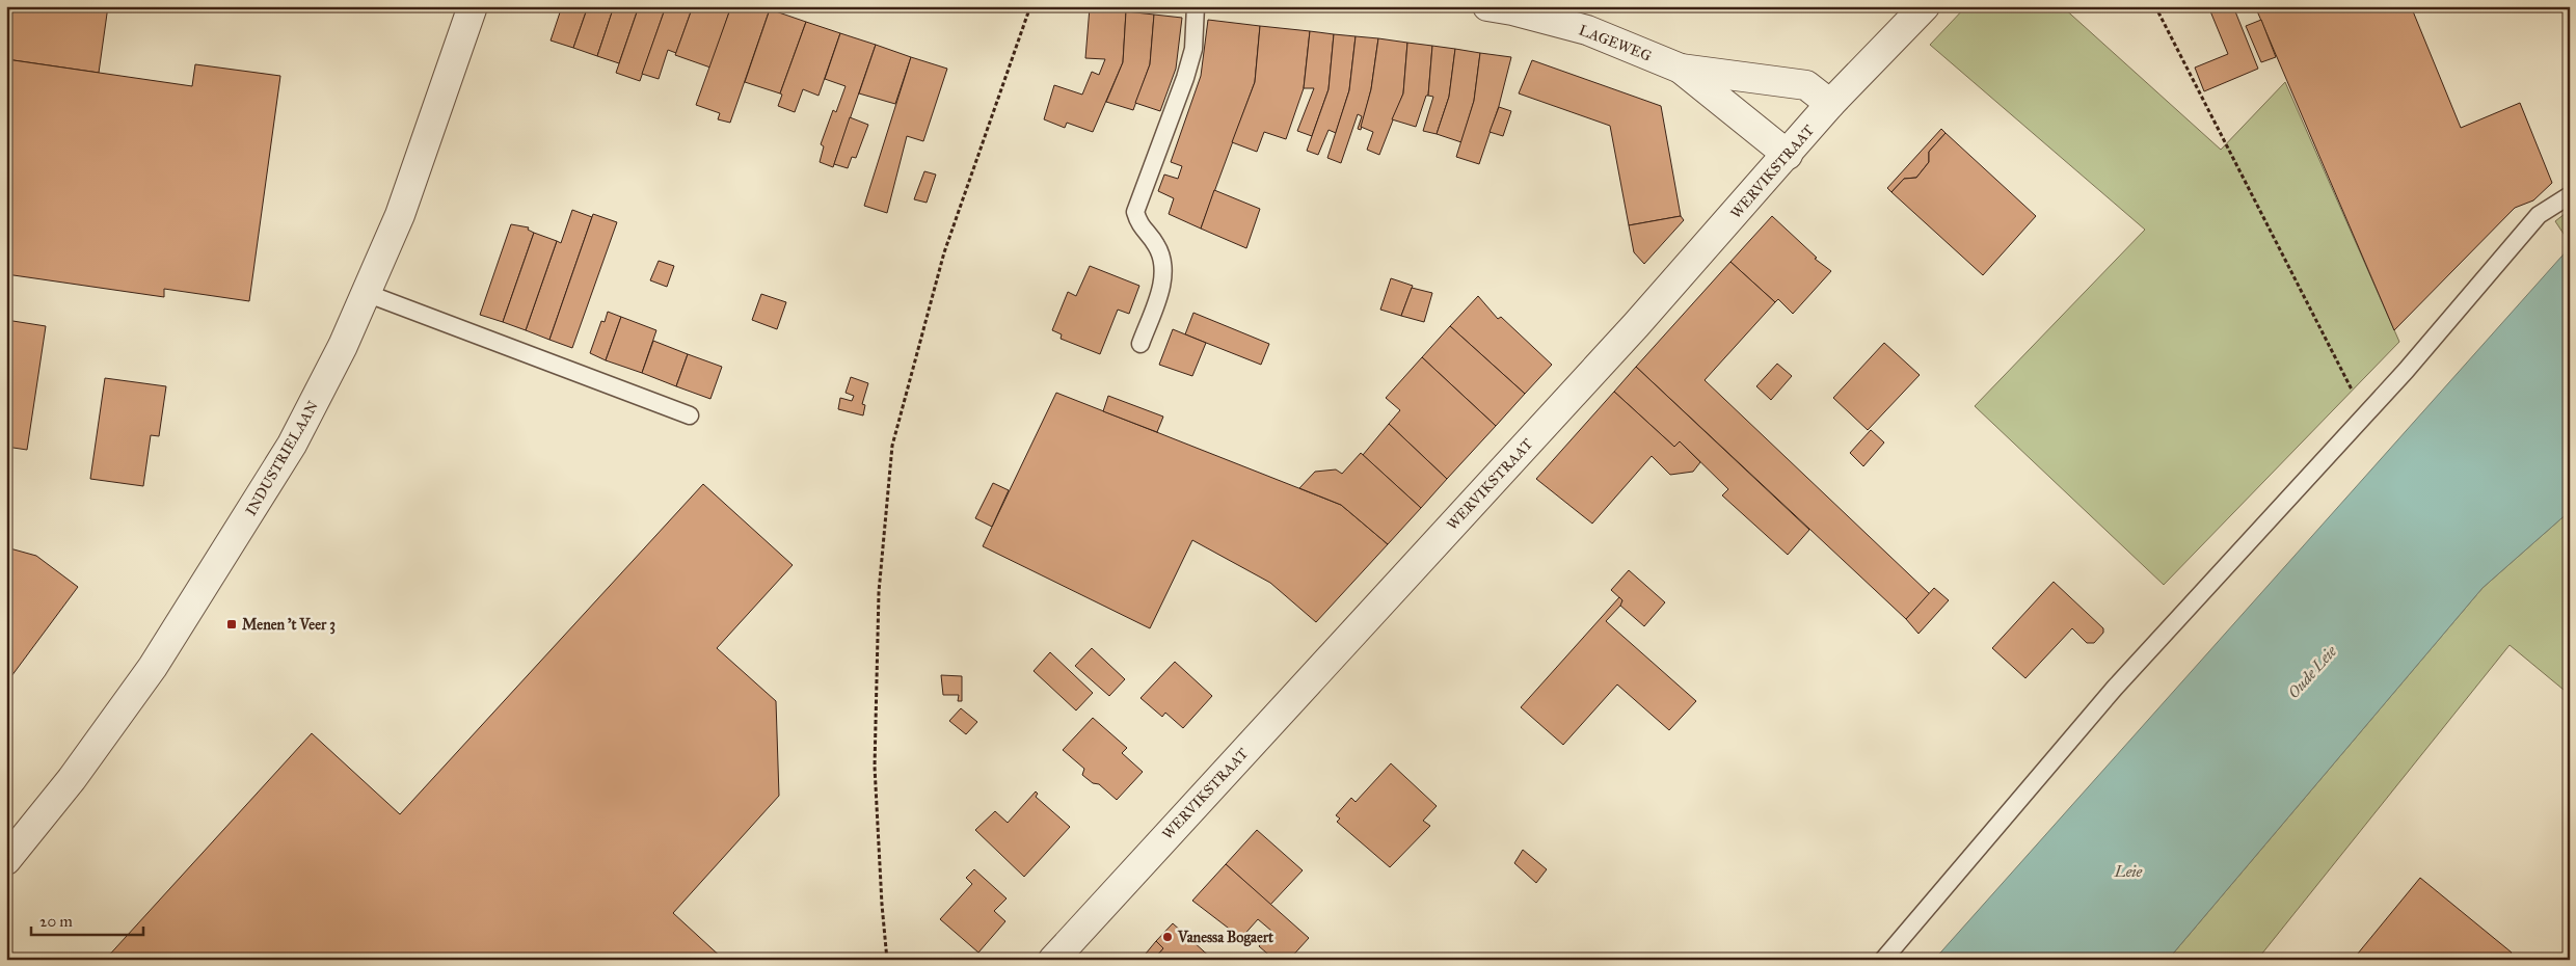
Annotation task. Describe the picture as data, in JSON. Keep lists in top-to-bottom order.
{
  "streets": {
    "street": ["LAGEWEG", "WERVIKSTRAAT", "INDUSTRIELAAN"]
  },
  "crossings": [
    ["LAGEWEG", "WERVIKSTRAAT"]
  ],
  "water": ["Oude Leie", "Leie"],
  "places": {
    "transit": ["Menen 't Veer 3"],
    "other": ["Vanessa Bogaert"]
  },
  "scale_bar": "20 m"
}
